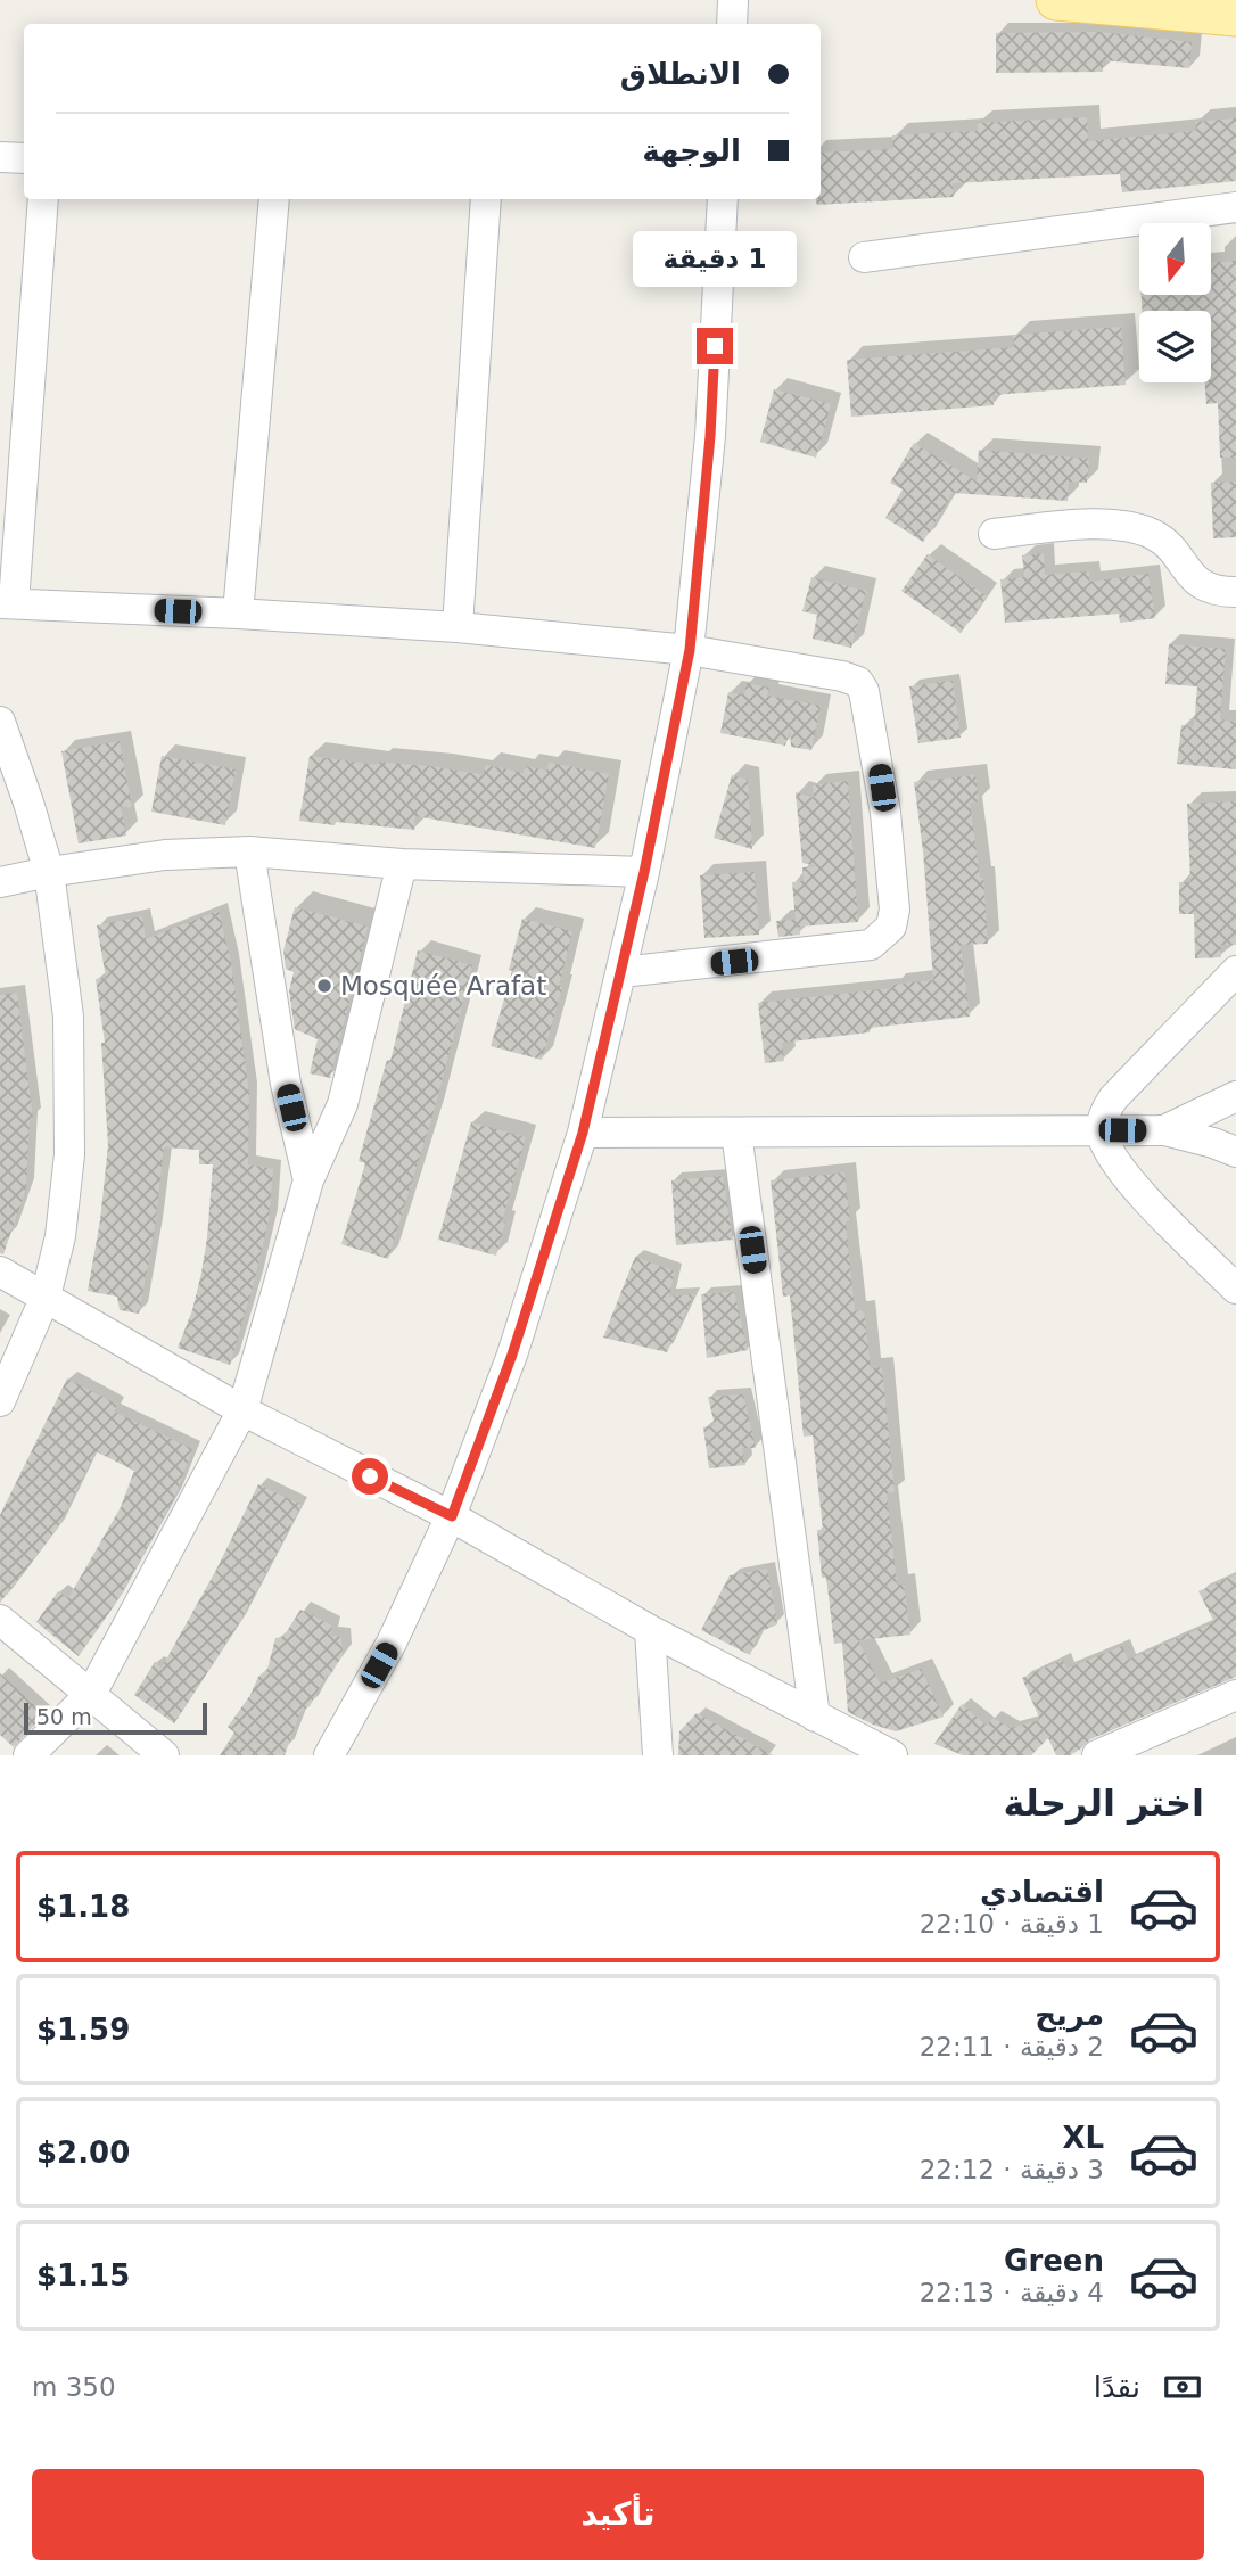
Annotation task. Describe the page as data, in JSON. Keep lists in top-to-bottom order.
{
  "places": ["Mosquée Arafat"],
  "scale_bar": "50 m",
  "north": "bottom",
  "page": {
    "banner": ["الانطلاق", "الوجهة"],
    "bubble": "1 دقيقة",
    "scale": "50 m",
    "heading": "اختر الرحلة",
    "list": [
      {
        "name": "اقتصادي",
        "note": "1 دقيقة · 22:10",
        "value": "$1.18"
      },
      {
        "name": "مريح",
        "note": "2 دقيقة · 22:11",
        "value": "$1.59"
      },
      {
        "name": "XL",
        "note": "3 دقيقة · 22:12",
        "value": "$2.00"
      },
      {
        "name": "Green",
        "note": "4 دقيقة · 22:13",
        "value": "$1.15"
      }
    ],
    "pay": ["نقدًا", "350 m"],
    "buttons": "تأكيد"
  }
}
